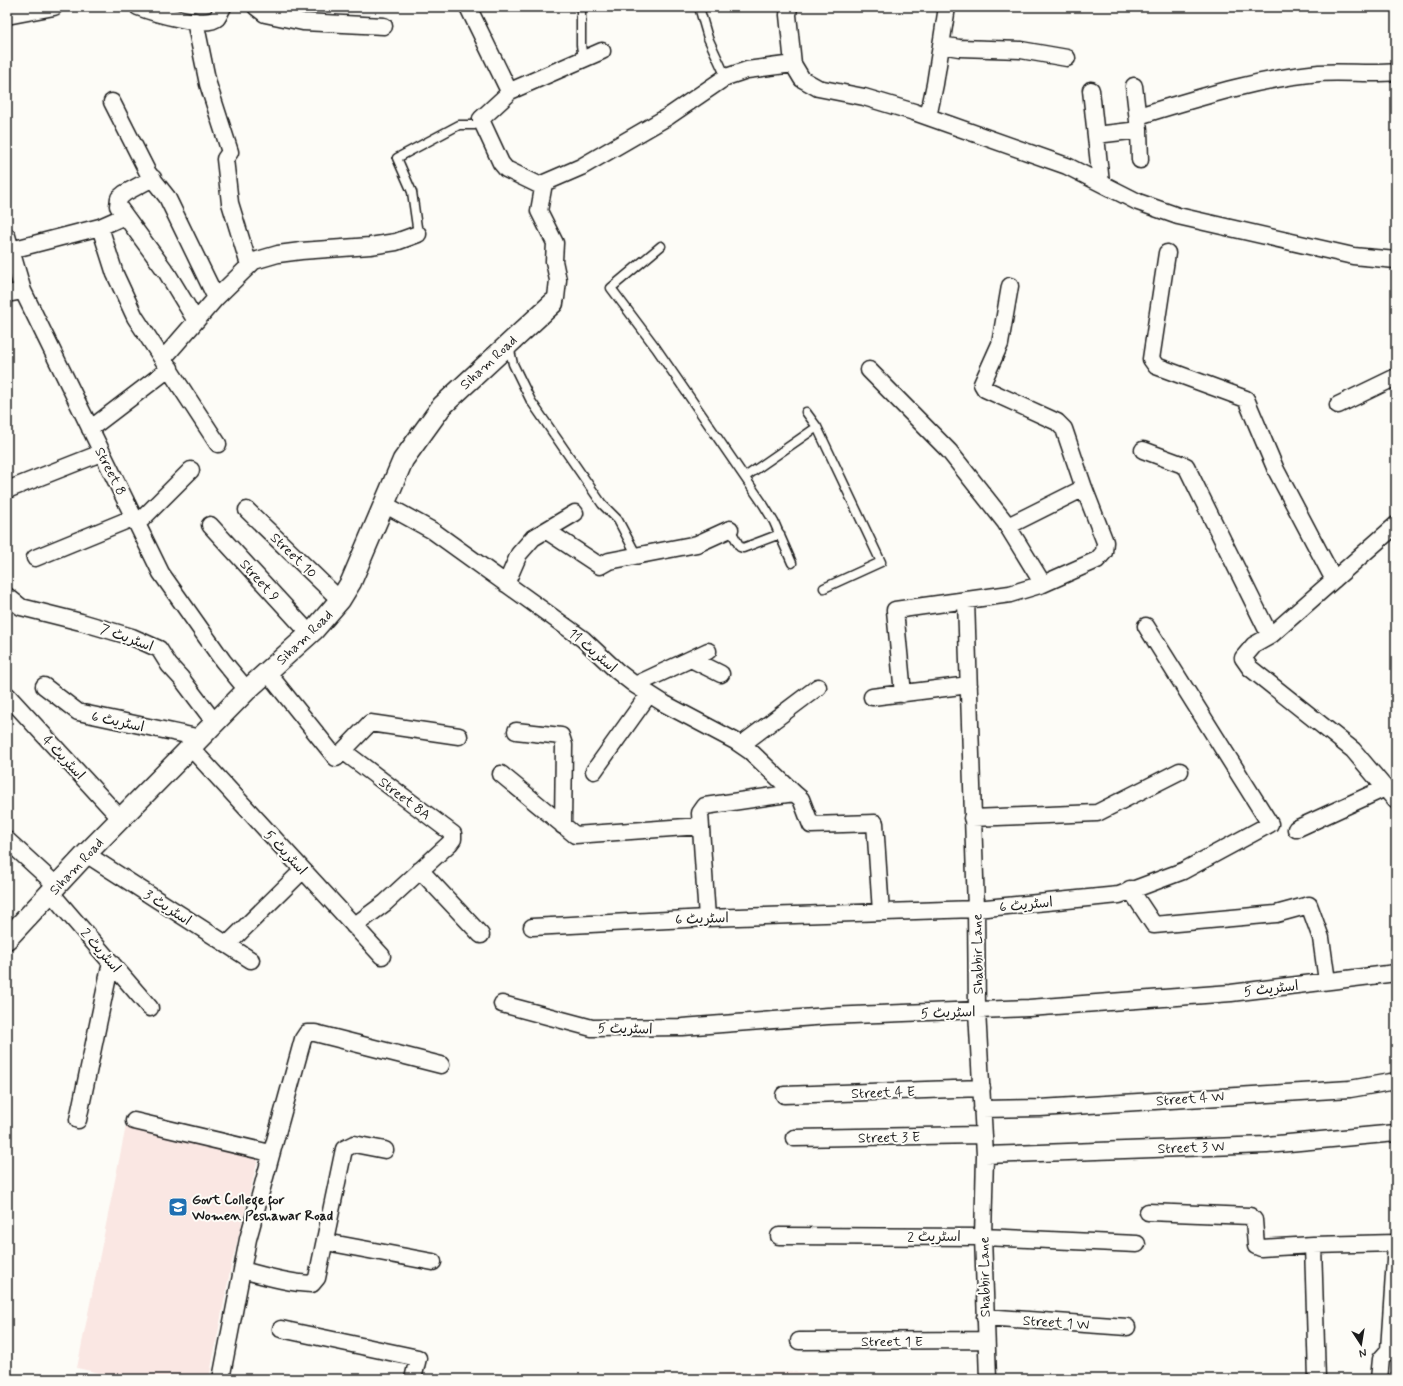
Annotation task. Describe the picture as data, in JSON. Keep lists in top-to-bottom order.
{
  "streets": {
    "street": [
      "Siham Road",
      "Street 8",
      "Street 10",
      "Street 9",
      "اسٹریٹ 7",
      "اسٹریٹ 11",
      "اسٹریٹ 6",
      "اسٹریٹ 4",
      "Street 8A",
      "اسٹریٹ 5",
      "اسٹریٹ 3",
      "اسٹریٹ 2",
      "Shabbir Lane",
      "Street 4 E",
      "Street 4 W",
      "Street 3 E",
      "Street 3 W",
      "Street 1 W",
      "Street 1 E"
    ]
  },
  "crossings": [
    ["Siham Road", "Street 8"],
    ["Siham Road", "Street 10"],
    ["Siham Road", "Street 9"],
    ["Siham Road", "اسٹریٹ 7"],
    ["Siham Road", "اسٹریٹ 11"],
    ["Siham Road", "اسٹریٹ 6"],
    ["Siham Road", "اسٹریٹ 4"],
    ["Siham Road", "Street 8A"],
    ["Siham Road", "اسٹریٹ 5"],
    ["Siham Road", "اسٹریٹ 3"],
    ["Siham Road", "اسٹریٹ 2"],
    ["اسٹریٹ 11", "اسٹریٹ 6"],
    ["اسٹریٹ 6", "اسٹریٹ 5"],
    ["اسٹریٹ 6", "Shabbir Lane"],
    ["Street 8A", "اسٹریٹ 5"],
    ["اسٹریٹ 5", "Shabbir Lane"],
    ["اسٹریٹ 2", "Shabbir Lane"],
    ["Shabbir Lane", "Street 4 E"],
    ["Shabbir Lane", "Street 4 W"],
    ["Shabbir Lane", "Street 3 E"],
    ["Shabbir Lane", "Street 3 W"],
    ["Shabbir Lane", "Street 1 W"],
    ["Shabbir Lane", "Street 1 E"]
  ],
  "places": {
    "school or university": ["Govt College for Women Peshawar Road"]
  },
  "north": "bottom"
}
